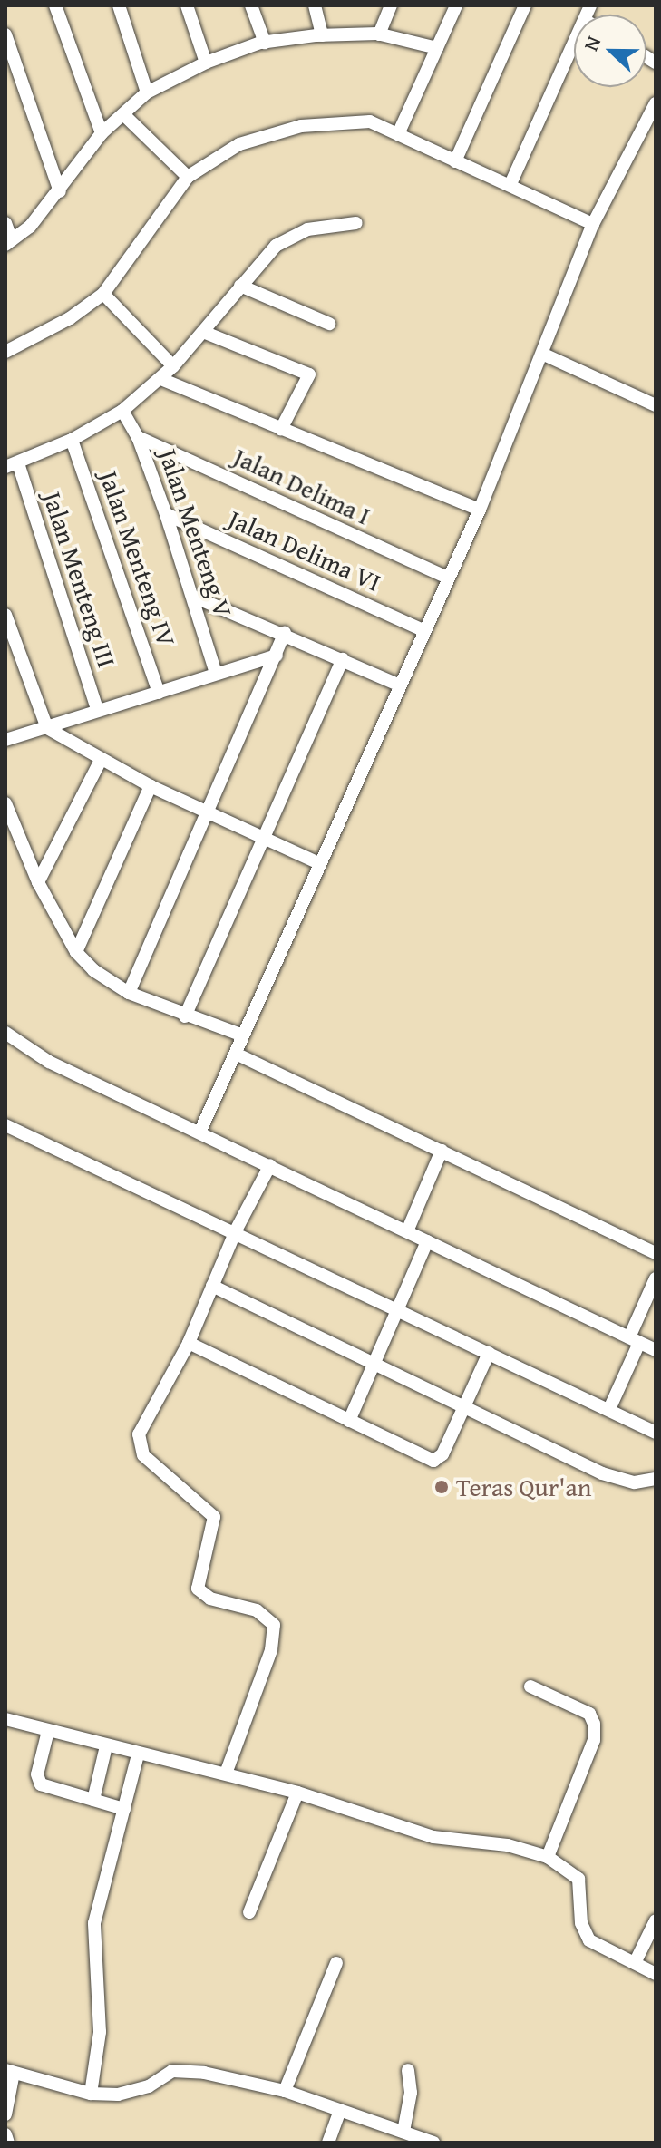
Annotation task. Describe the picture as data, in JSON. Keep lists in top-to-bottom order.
{
  "streets": {
    "street": [
      "Jalan Delima I",
      "Jalan Menteng V",
      "Jalan Delima VI",
      "Jalan Menteng IV",
      "Jalan Menteng III"
    ]
  },
  "crossings": [
    ["Jalan Delima I", "Jalan Menteng V"],
    ["Jalan Menteng V", "Jalan Delima VI"]
  ],
  "places": ["Teras Qur'an"],
  "north": "left"
}
